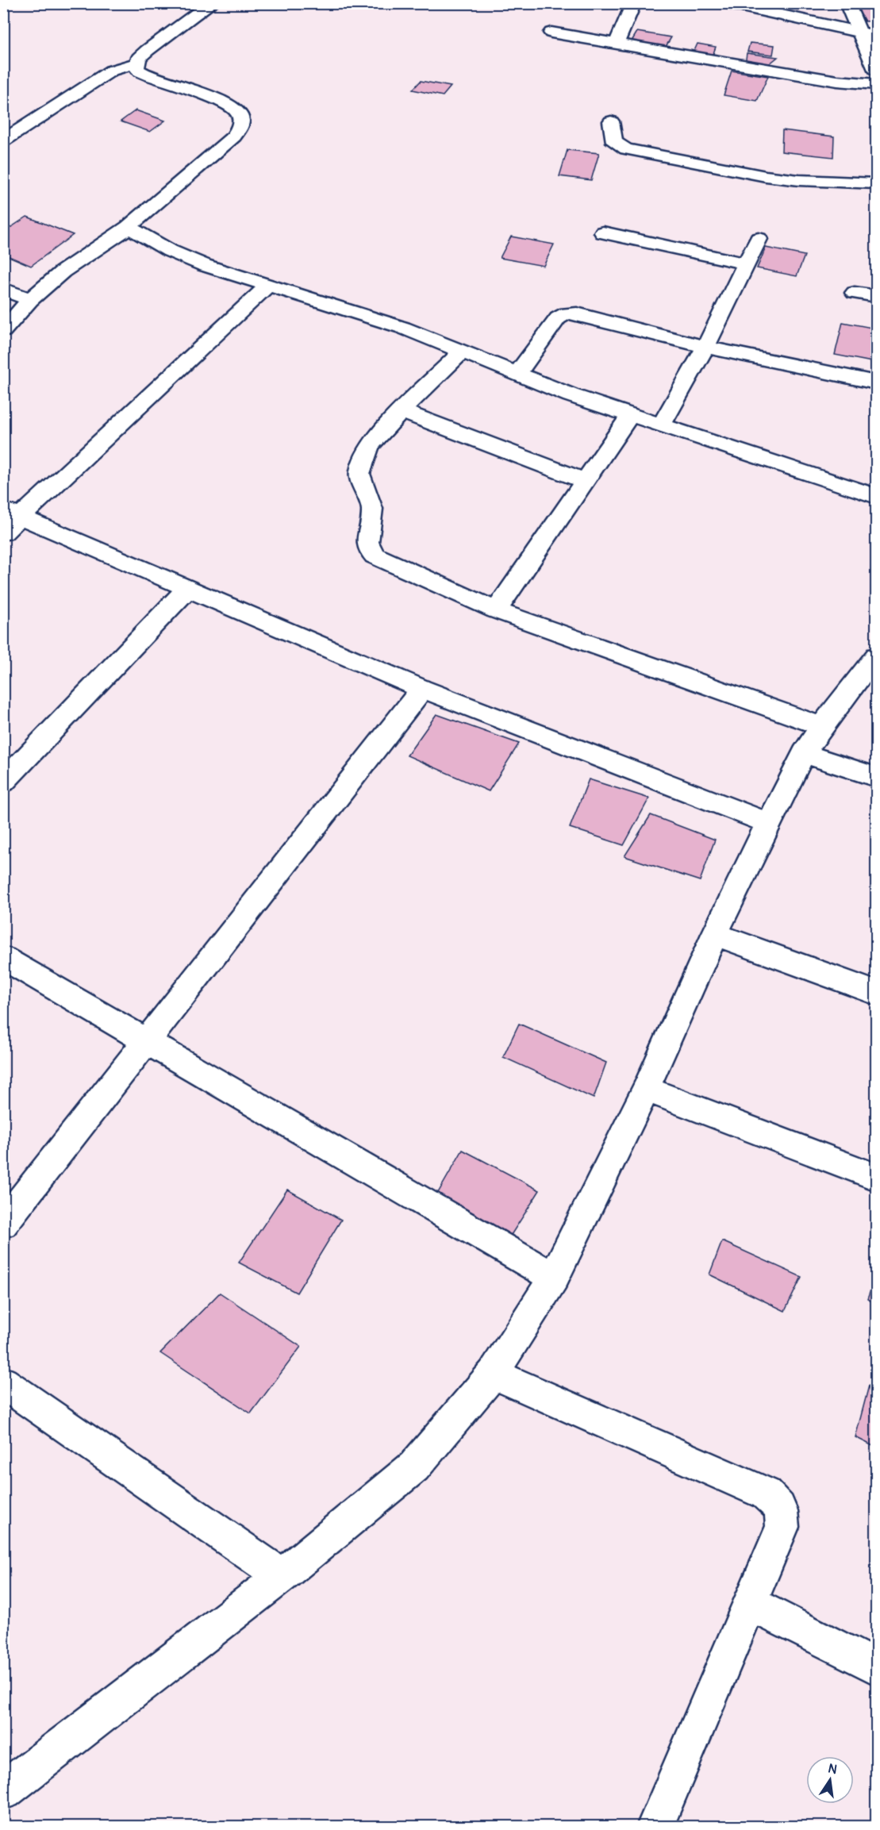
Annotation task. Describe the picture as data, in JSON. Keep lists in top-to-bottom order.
{
  "north": "top"
}
